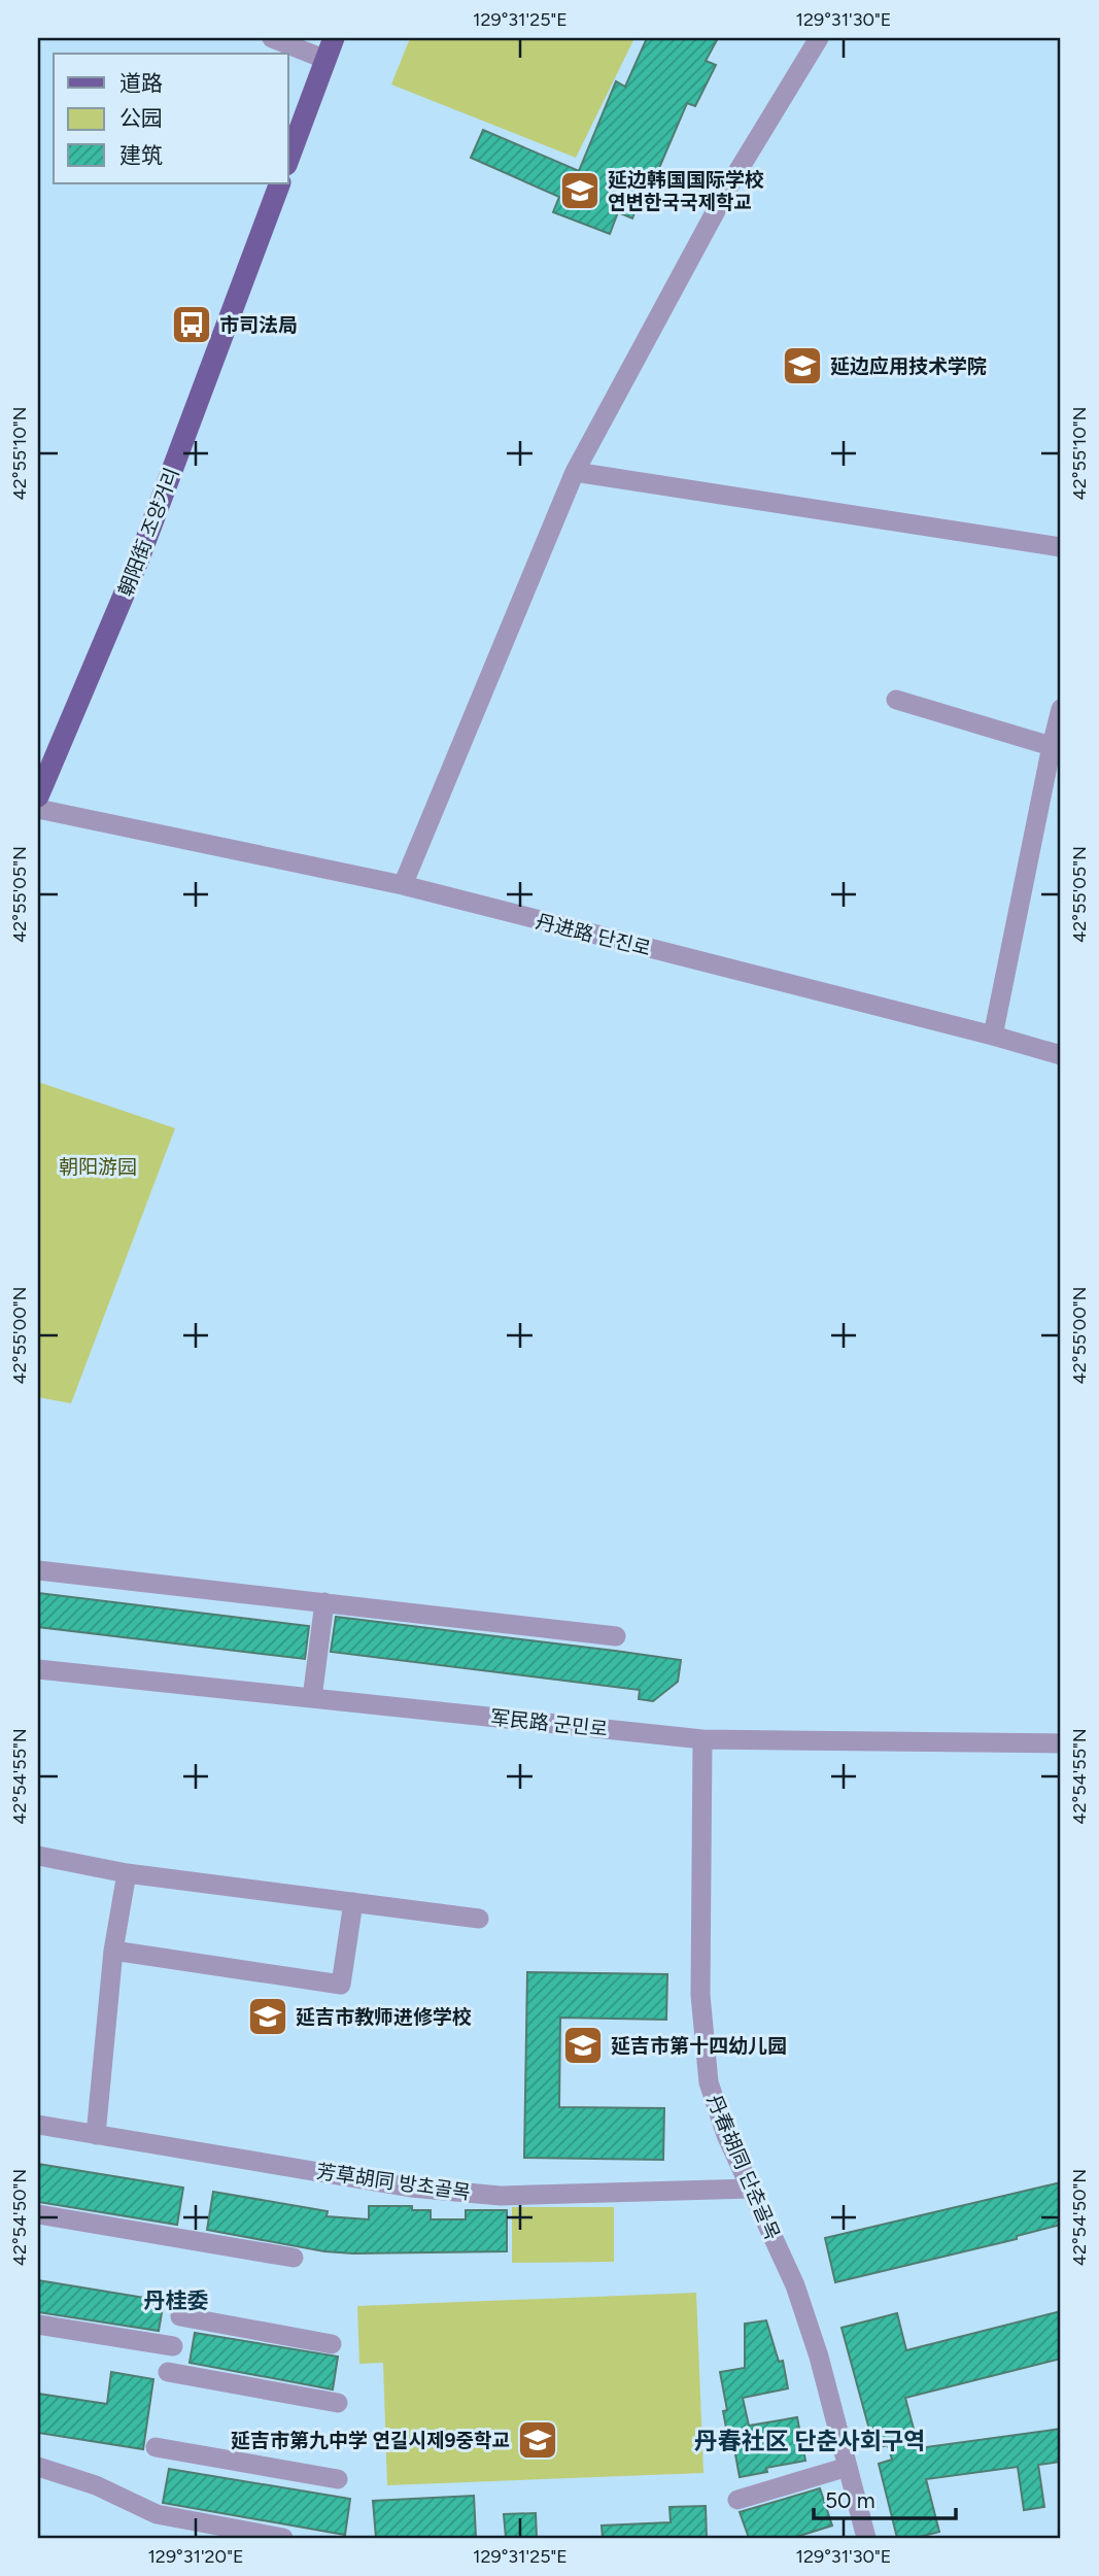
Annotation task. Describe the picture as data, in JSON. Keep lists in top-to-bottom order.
{
  "streets": {
    "main road": ["朝阳街 조양거리"],
    "street": [
      "丹进路 단진로",
      "军民路 군민로",
      "丹春胡同 단춘골목",
      "芳草胡同 방초골목"
    ]
  },
  "crossings": [
    ["军民路 군민로", "丹春胡同 단춘골목"],
    ["丹春胡同 단춘골목", "芳草胡同 방초골목"]
  ],
  "districts": ["丹桂委", "丹春社区 단춘사회구역"],
  "parks": ["朝阳游园"],
  "places": {
    "school or university": [
      "延边韩国国际学校 연변한국국제학교",
      "延边应用技术学院",
      "延吉市教师进修学校",
      "延吉市第十四幼儿园",
      "延吉市第九中学 연길시제9중학교"
    ],
    "bus stop": ["市司法局"]
  },
  "legend": ["道路", "公园", "建筑"],
  "scale_bar": "50 m",
  "coordinates": [
    "129°31'25\"E",
    "129°31'30\"E",
    "42°55'10\"N",
    "42°55'05\"N",
    "42°55'00\"N",
    "42°54'55\"N",
    "42°54'50\"N",
    "129°31'20\"E"
  ]
}
